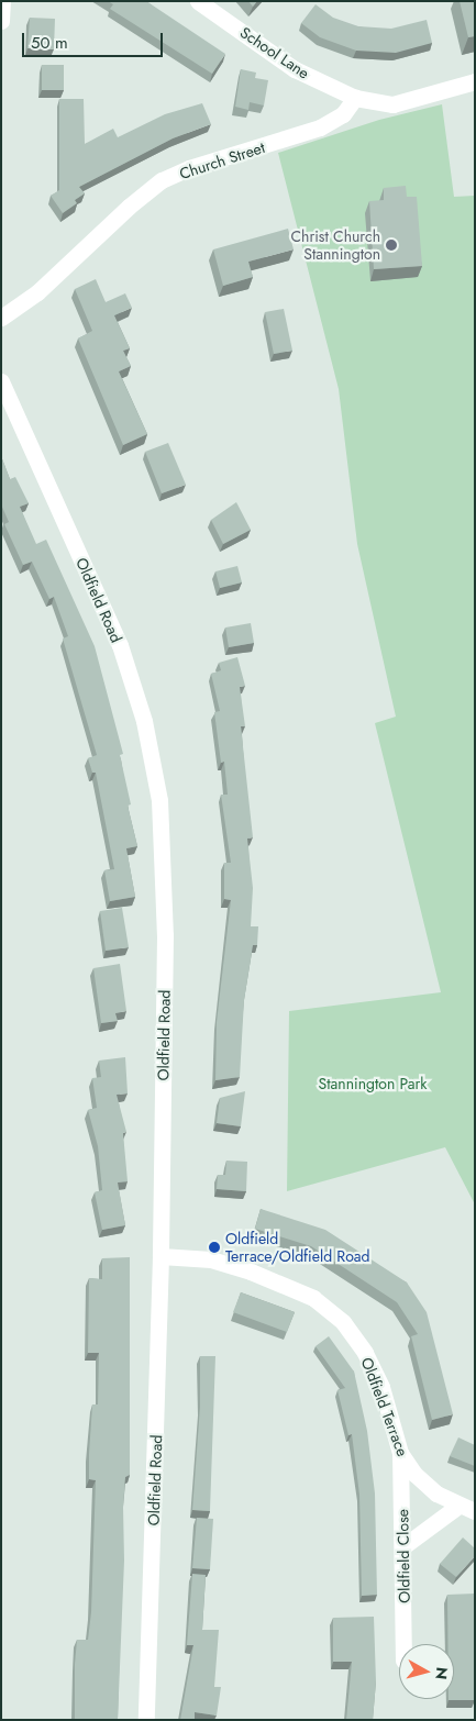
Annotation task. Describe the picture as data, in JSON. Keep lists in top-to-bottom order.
{
  "streets": {
    "street": [
      "School Lane",
      "Church Street",
      "Oldfield Road",
      "Oldfield Terrace",
      "Oldfield Close"
    ]
  },
  "crossings": [
    ["School Lane", "Church Street"],
    ["Oldfield Road", "Oldfield Terrace"],
    ["Oldfield Terrace", "Oldfield Close"]
  ],
  "parks": ["Stannington Park"],
  "places": ["Christ Church Stannington", "Oldfield Terrace/Oldfield Road"],
  "scale_bar": "50 m",
  "north": "right"
}
